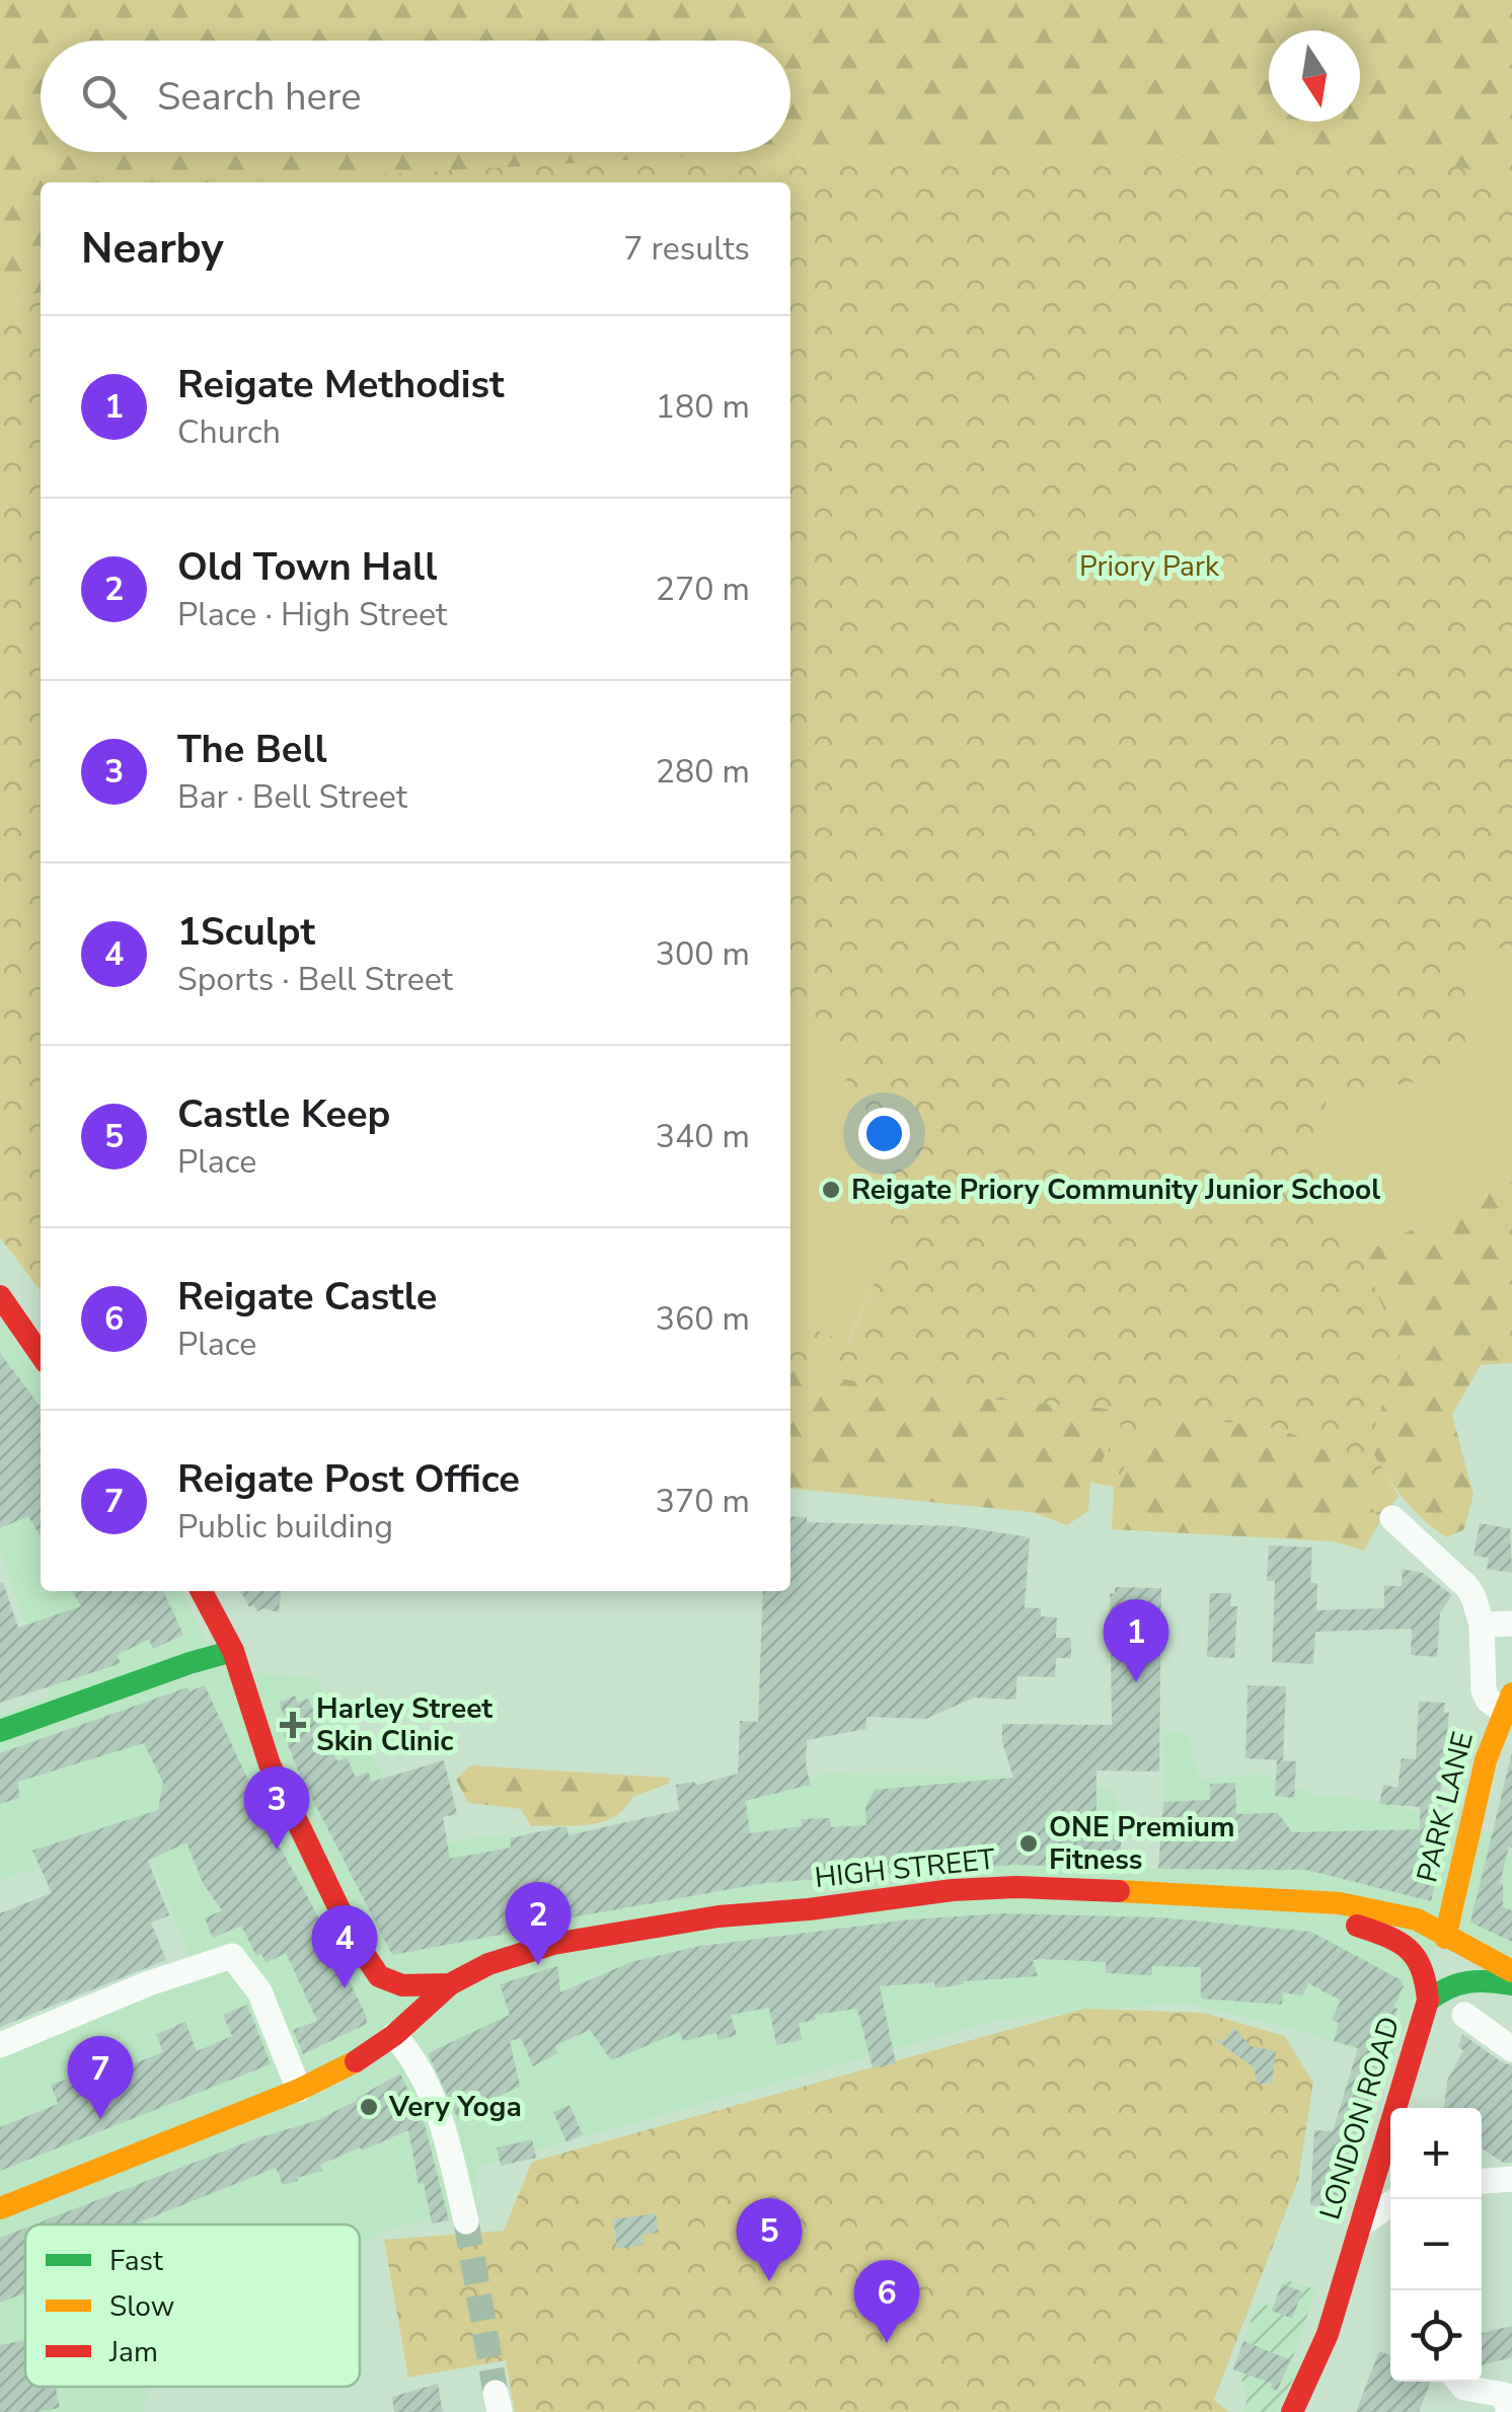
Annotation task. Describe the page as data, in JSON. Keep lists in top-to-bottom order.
{
  "streets": {
    "main road": ["PARK LANE", "HIGH STREET", "LONDON ROAD"]
  },
  "crossings": [
    ["PARK LANE", "HIGH STREET"],
    ["HIGH STREET", "LONDON ROAD"]
  ],
  "parks": ["Priory Park"],
  "places": {
    "other": ["Reigate Priory Community Junior School", "ONE Premium Fitness", "Very Yoga"],
    "health": ["Harley Street Skin Clinic"]
  },
  "legend": ["Fast", "Slow", "Jam"],
  "north": "bottom",
  "page": {
    "search": "Search here",
    "heading": ["Nearby", "7 results"],
    "list": [
      {
        "mark": "1",
        "name": "Reigate Methodist",
        "note": "Church",
        "value": "180 m"
      },
      {
        "mark": "2",
        "name": "Old Town Hall",
        "note": "Place · High Street",
        "value": "270 m"
      },
      {
        "mark": "3",
        "name": "The Bell",
        "note": "Bar · Bell Street",
        "value": "280 m"
      },
      {
        "mark": "4",
        "name": "1Sculpt",
        "note": "Sports · Bell Street",
        "value": "300 m"
      },
      {
        "mark": "5",
        "name": "Castle Keep",
        "note": "Place",
        "value": "340 m"
      },
      {
        "mark": "6",
        "name": "Reigate Castle",
        "note": "Place",
        "value": "360 m"
      },
      {
        "mark": "7",
        "name": "Reigate Post Office",
        "note": "Public building",
        "value": "370 m"
      }
    ],
    "pins": [
      "1",
      "3",
      "2",
      "4",
      "7",
      "5",
      "6"
    ],
    "map_buttons": ["+", "−"]
  }
}
